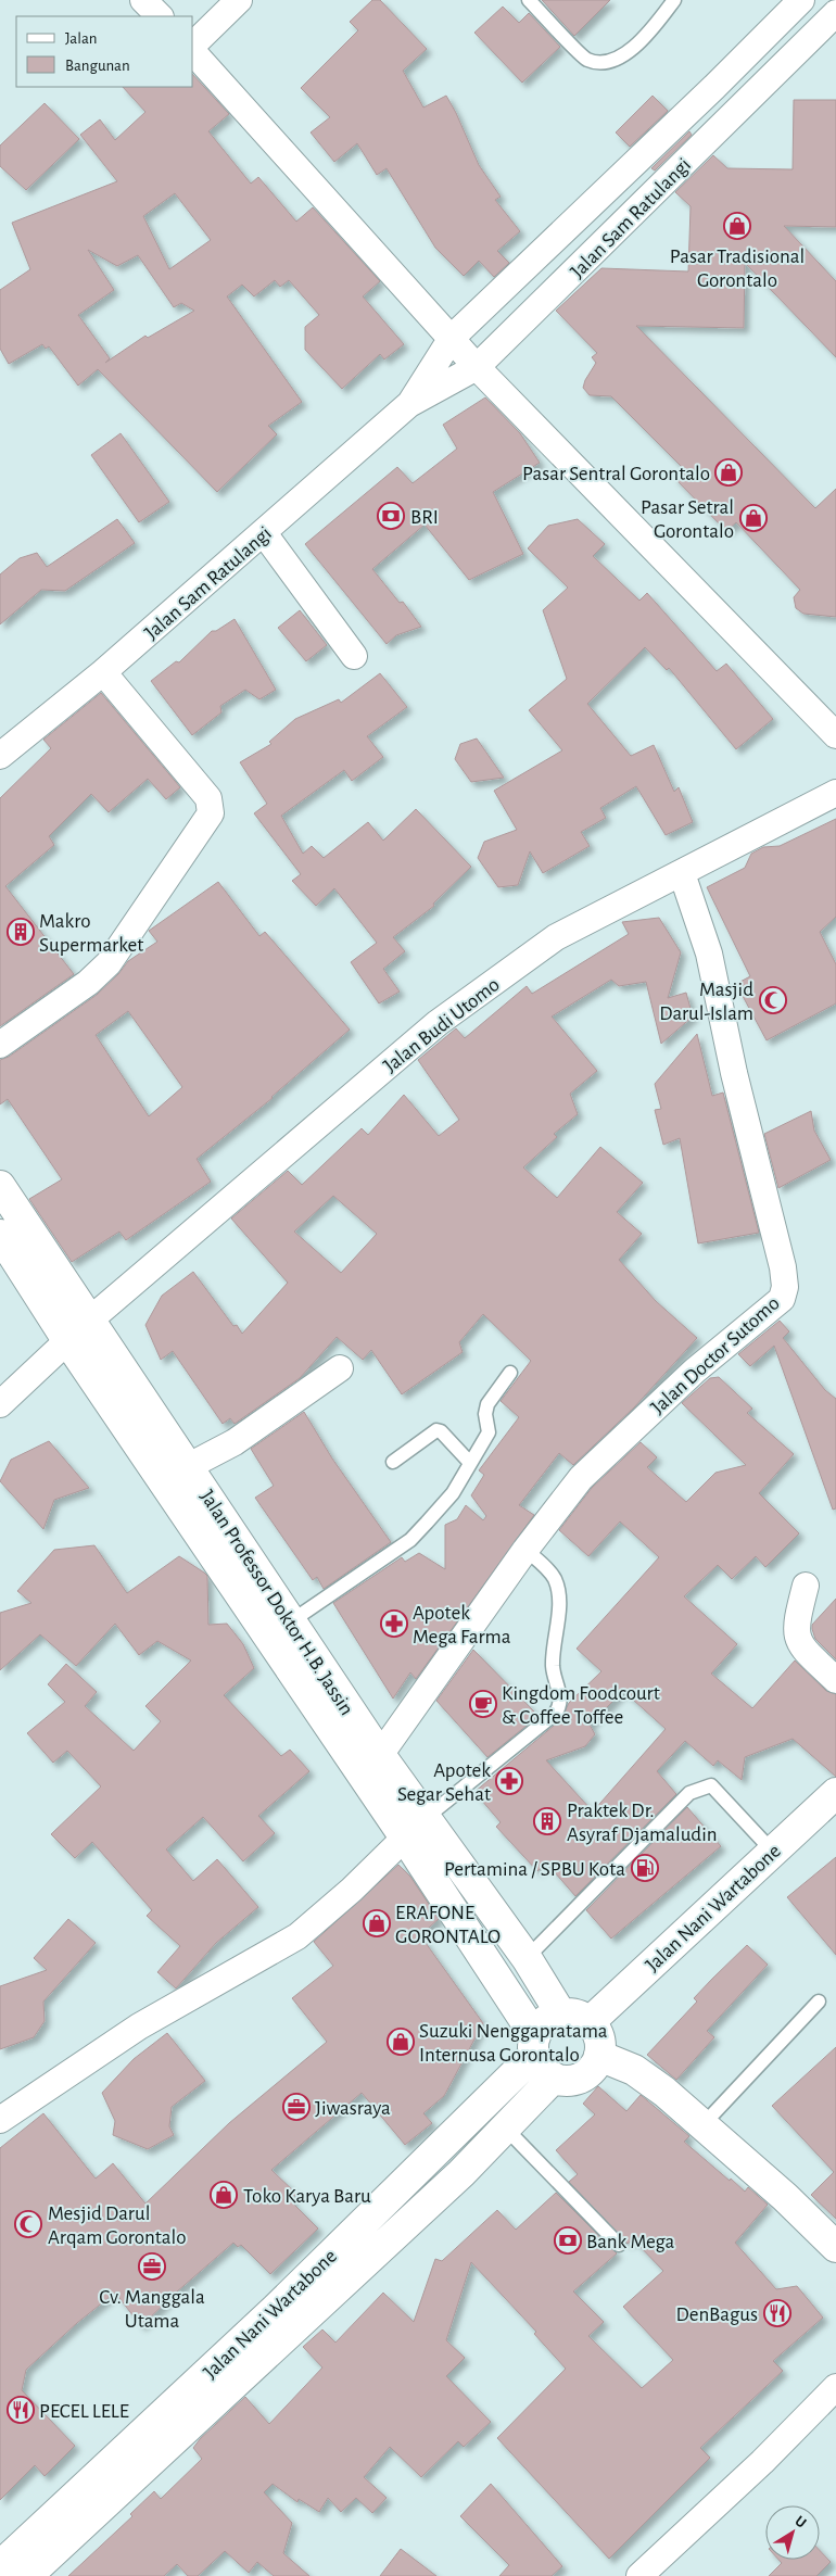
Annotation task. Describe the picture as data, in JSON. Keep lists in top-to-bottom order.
{
  "streets": {
    "main road": ["Jalan Professor Doktor H.B. Jassin", "Jalan Nani Wartabone"],
    "street": ["Jalan Sam Ratulangi", "Jalan Budi Utomo", "Jalan Doctor Sutomo"]
  },
  "crossings": [
    ["Jalan Budi Utomo", "Jalan Doctor Sutomo"],
    ["Jalan Budi Utomo", "Jalan Professor Doktor H.B. Jassin"],
    ["Jalan Doctor Sutomo", "Jalan Professor Doktor H.B. Jassin"],
    ["Jalan Professor Doktor H.B. Jassin", "Jalan Nani Wartabone"]
  ],
  "places": {
    "shop": [
      "Pasar Tradisional Gorontalo",
      "Pasar Sentral Gorontalo",
      "Pasar Setral Gorontalo",
      "ERAFONE GORONTALO",
      "Suzuki Nenggapratama Internusa Gorontalo",
      "Toko Karya Baru"
    ],
    "bank": ["BRI", "Bank Mega"],
    "building": ["Makro Supermarket", "Praktek Dr. Asyraf Djamaludin"],
    "mosque": ["Masjid Darul-Islam", "Mesjid Darul Arqam Gorontalo"],
    "pharmacy": ["Apotek Mega Farma", "Apotek Segar Sehat"],
    "cafe": ["Kingdom Foodcourt & Coffee Toffee"],
    "fuel station": ["Pertamina / SPBU Kota"],
    "office": ["Jiwasraya", "Cv. Manggala Utama"],
    "restaurant": ["DenBagus", "PECEL LELE"]
  },
  "legend": ["Jalan", "Bangunan"],
  "north": "top right"
}
